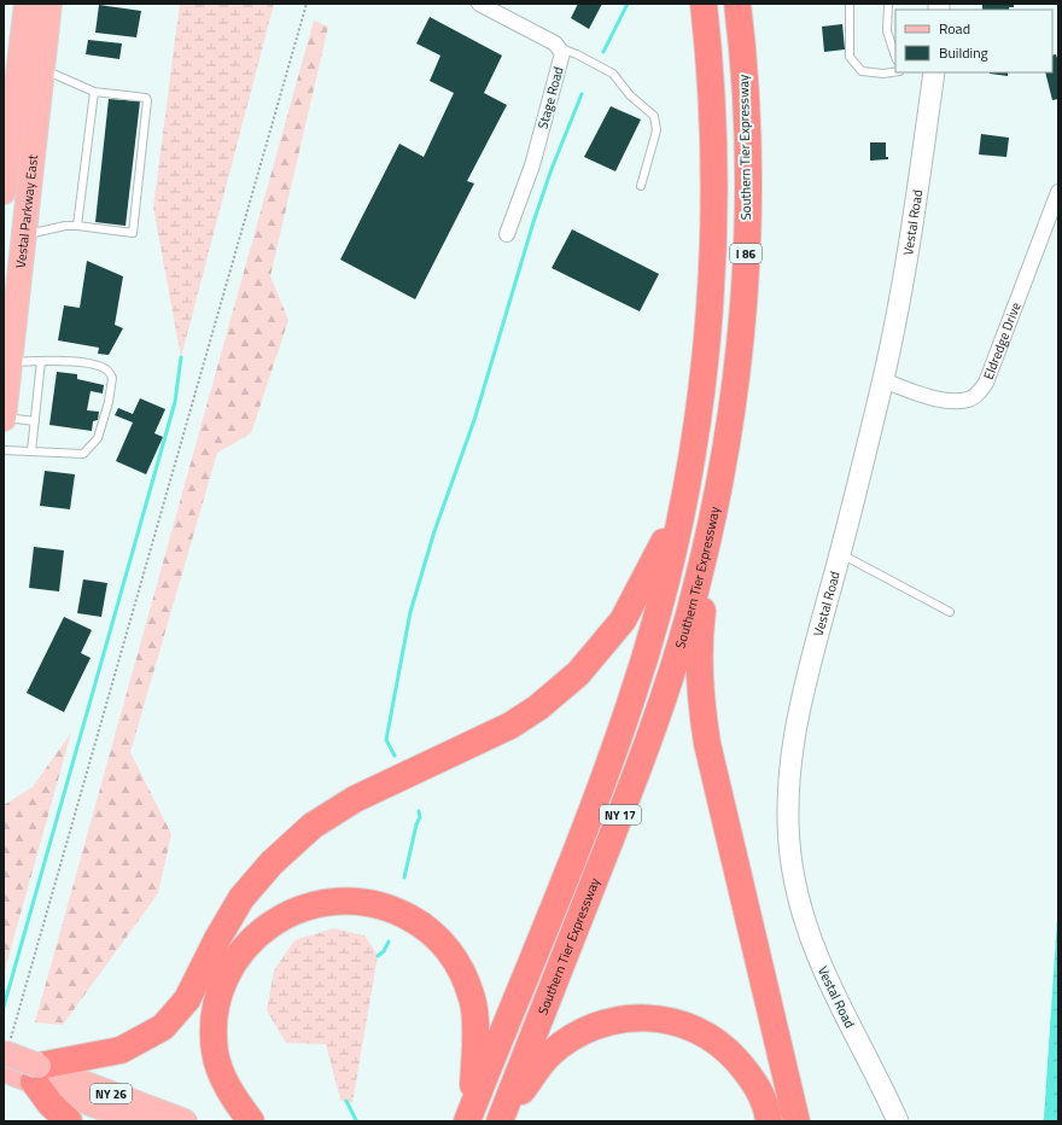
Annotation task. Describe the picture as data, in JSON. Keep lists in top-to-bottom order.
{
  "streets": {
    "highway": ["Southern Tier Expressway", "I 86", "NY 17"],
    "main road": ["Vestal Parkway East", "NY 26"],
    "street": ["Stage Road", "Vestal Road", "Eldredge Drive"]
  },
  "crossings": [
    ["Vestal Road", "Eldredge Drive"],
    ["I 86", "NY 17"]
  ],
  "legend": ["Road", "Building"]
}
